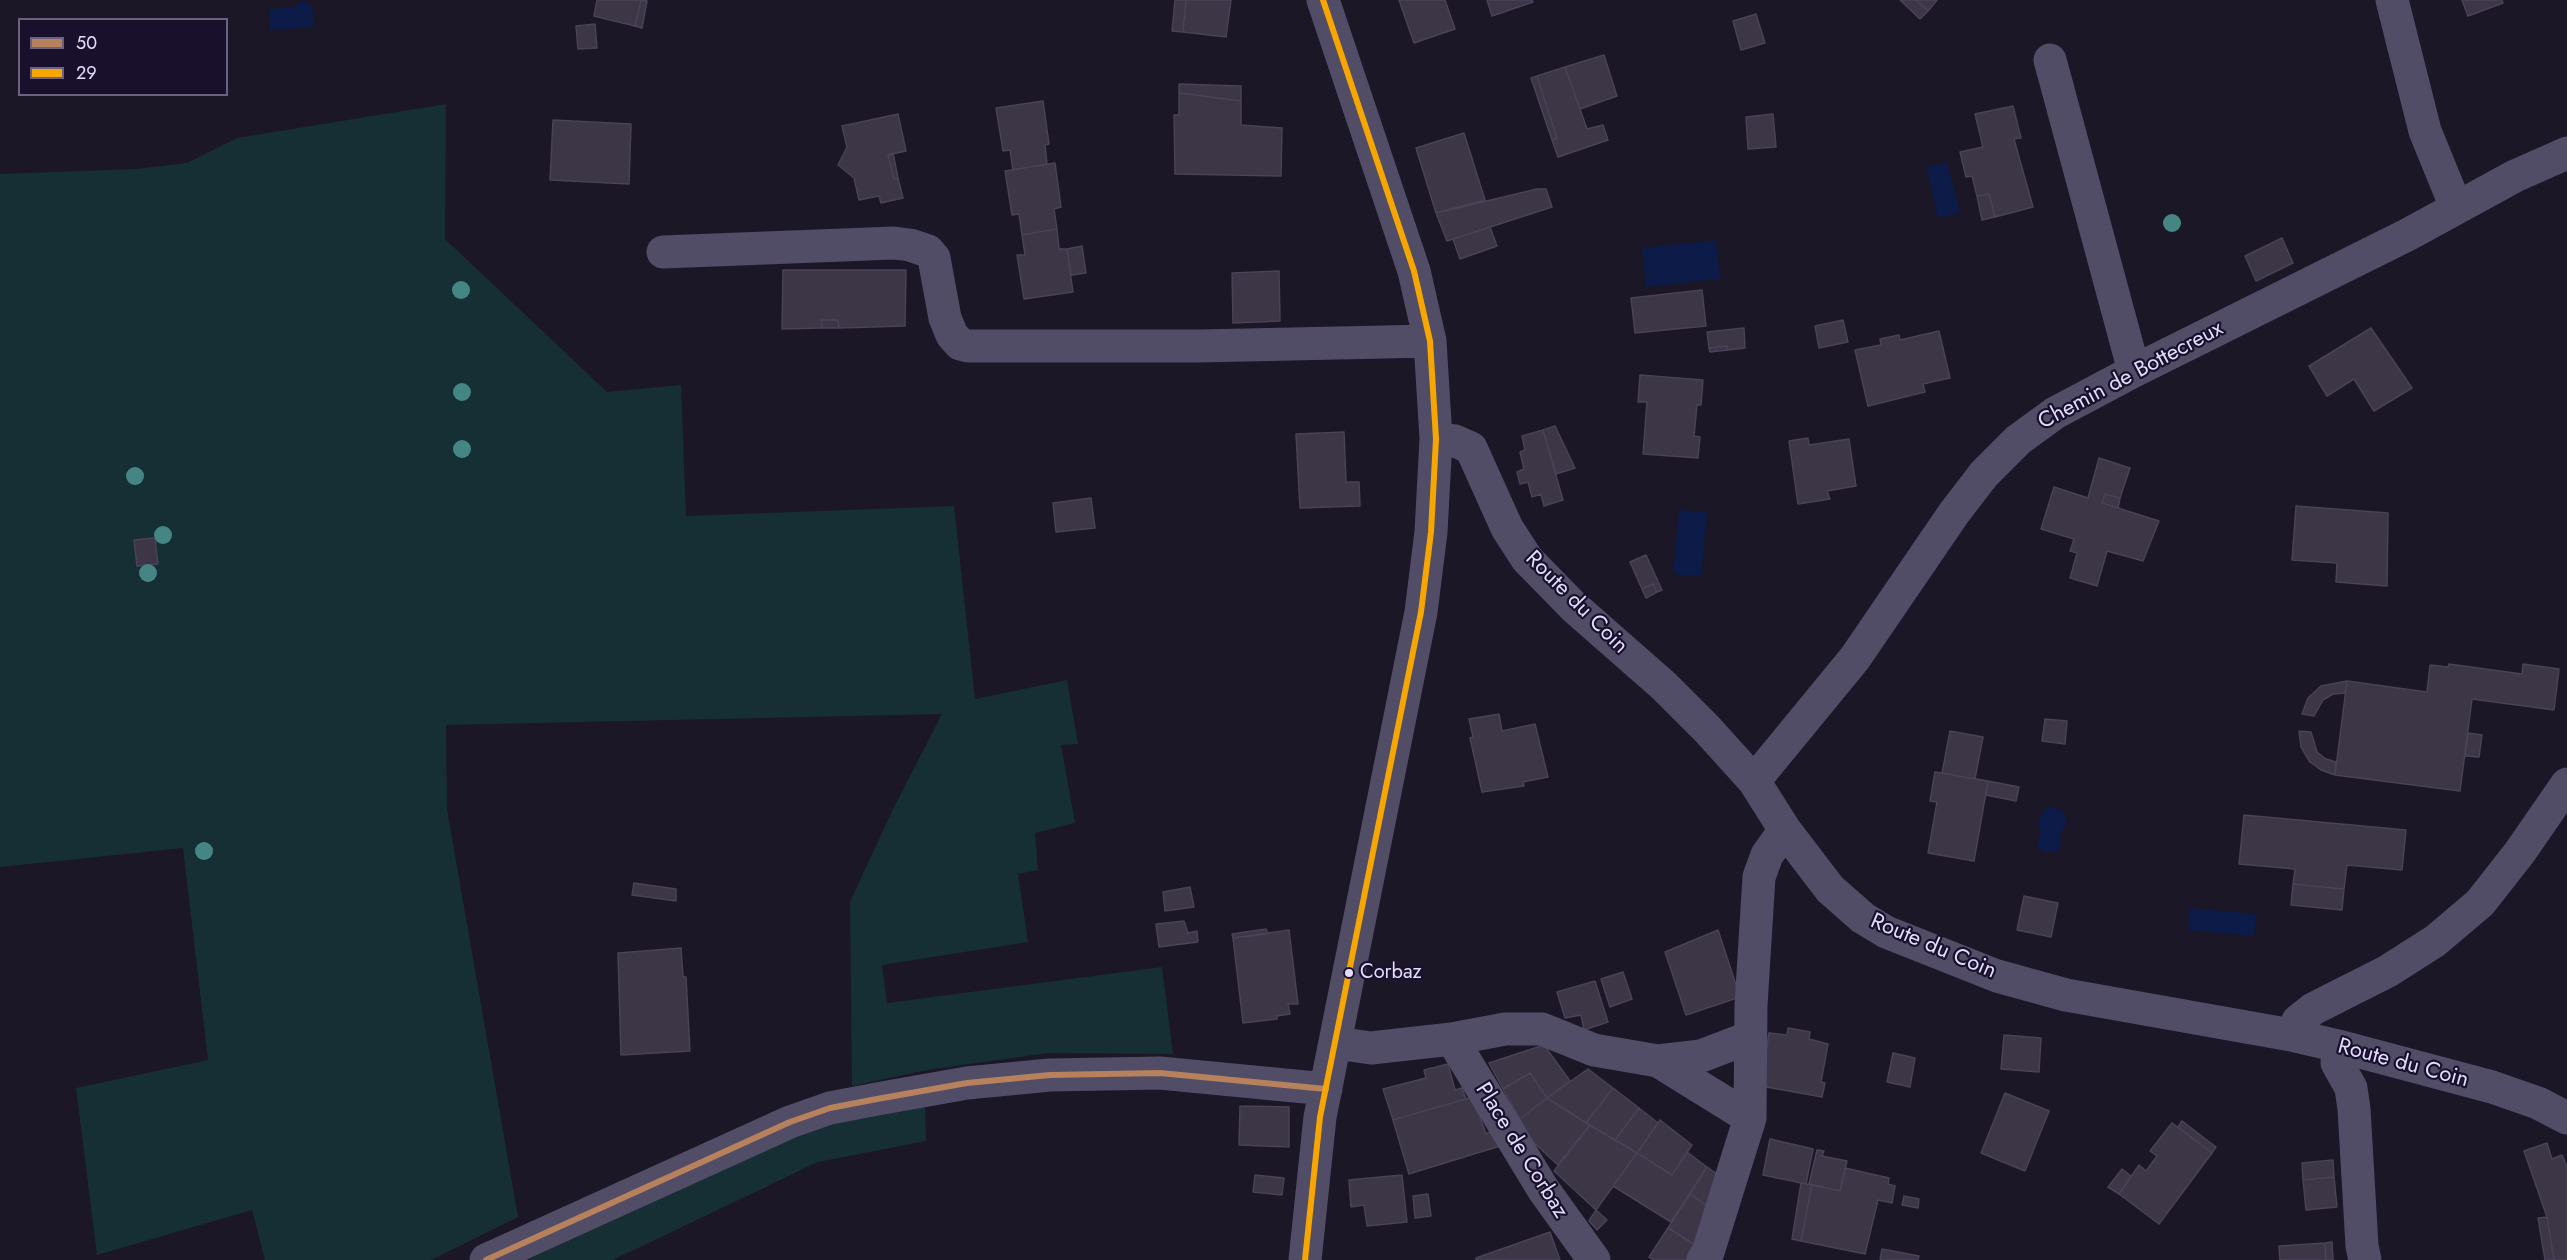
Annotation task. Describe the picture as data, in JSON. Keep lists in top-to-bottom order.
{
  "streets": {
    "street": ["Chemin de Bottecreux", "Route du Coin", "Place de Corbaz"]
  },
  "crossings": [
    ["Chemin de Bottecreux", "Route du Coin"]
  ],
  "places": ["Corbaz"],
  "lines": ["transit line 29", "transit line 50"],
  "legend": ["50", "29"]
}
